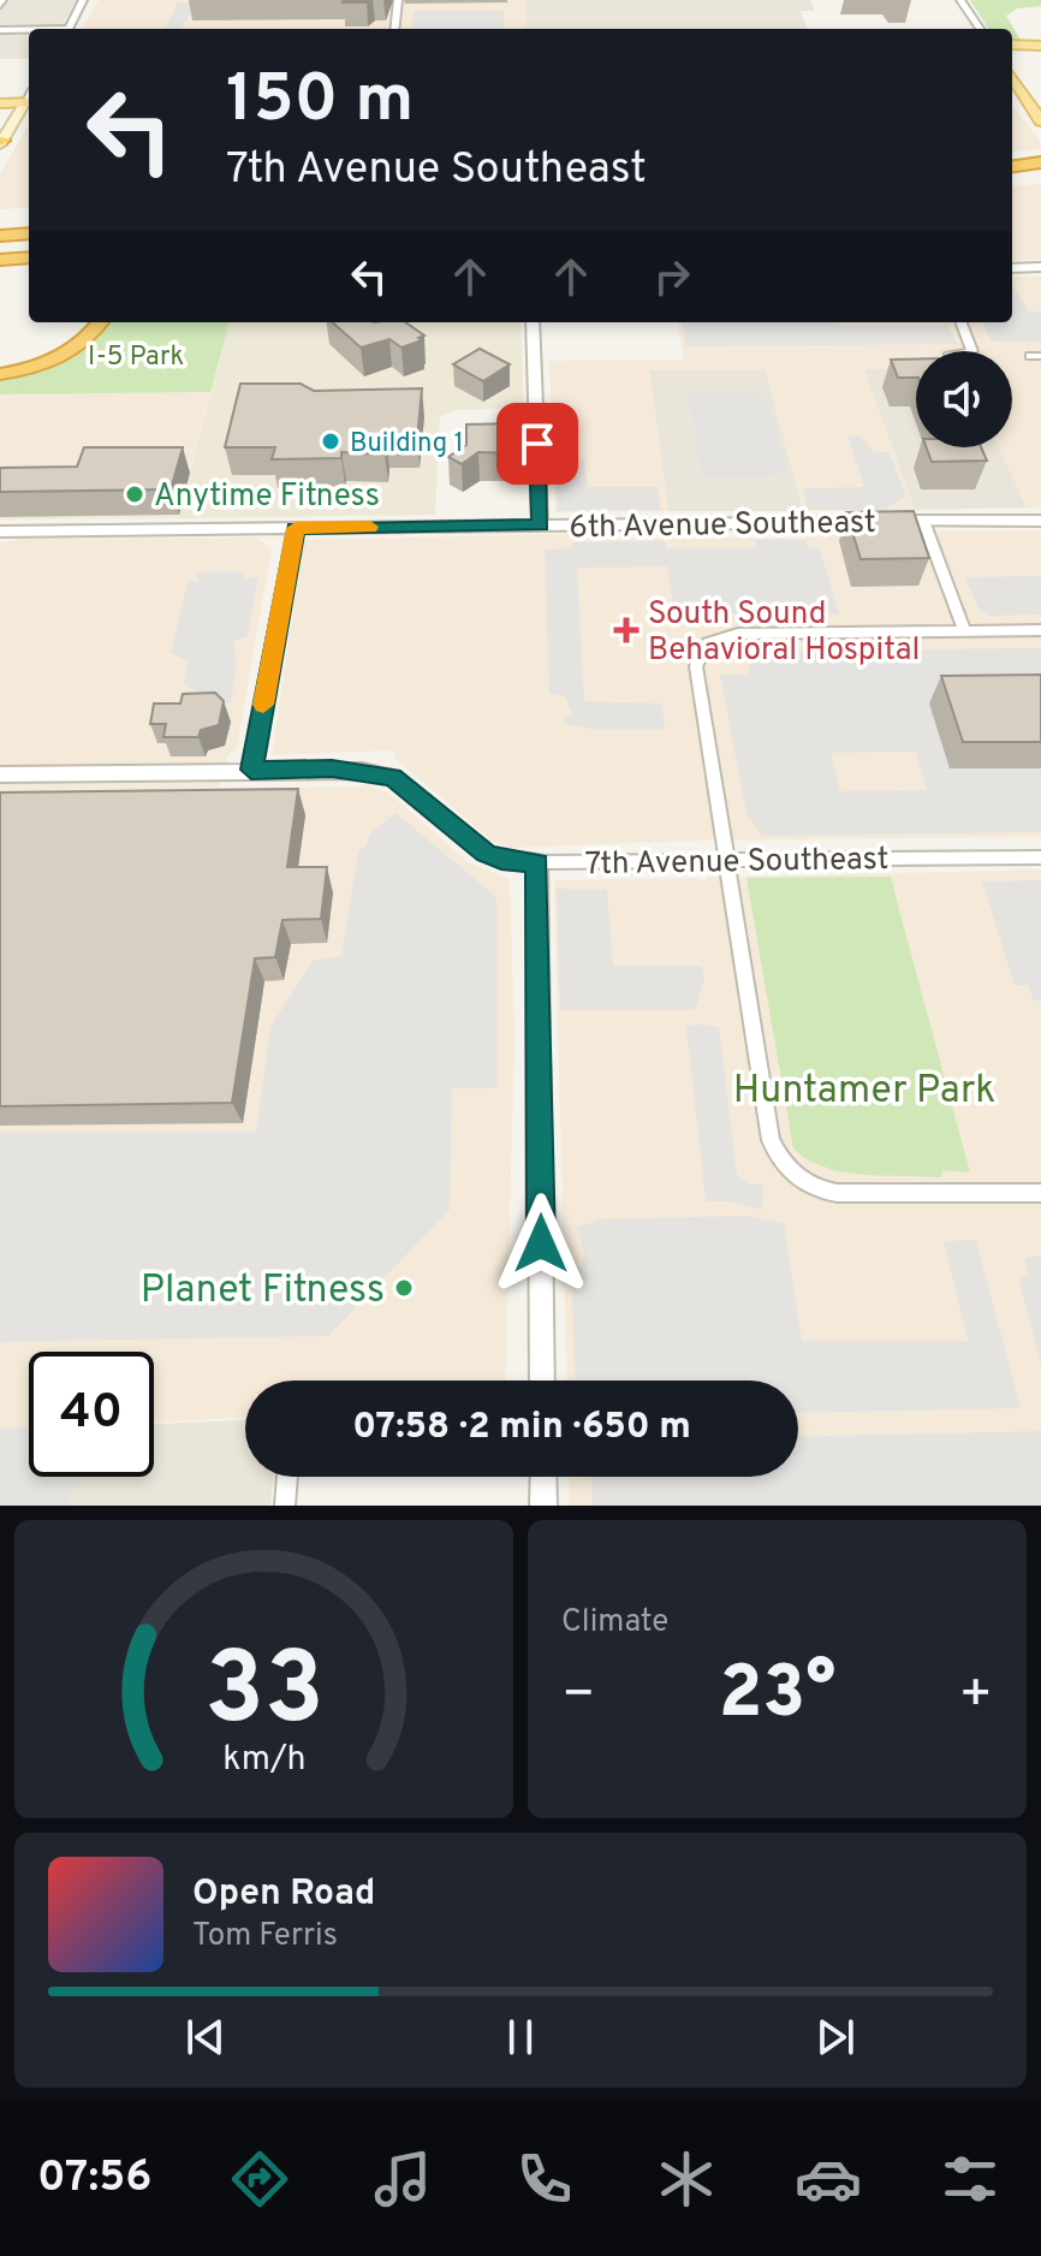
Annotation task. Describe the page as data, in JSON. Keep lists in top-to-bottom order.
{
  "streets": {
    "street": ["6th Avenue Southeast", "7th Avenue Southeast"]
  },
  "parks": ["I-5 Park", "Huntamer Park"],
  "places": {
    "other": ["Building 1", "Anytime Fitness", "Planet Fitness"],
    "health": ["South Sound Behavioral Hospital"]
  },
  "page": {
    "turn": ["150 m", "7th Avenue Southeast"],
    "limit": "40",
    "trip": "07:58 · 2 min · 650 m",
    "tile": "Climate",
    "heat": ["−", "23°", "+"],
    "song": ["Open Road", "Tom Ferris"],
    "tabs": "07:56",
    "gauge": ["33", "km/h"]
  }
}
